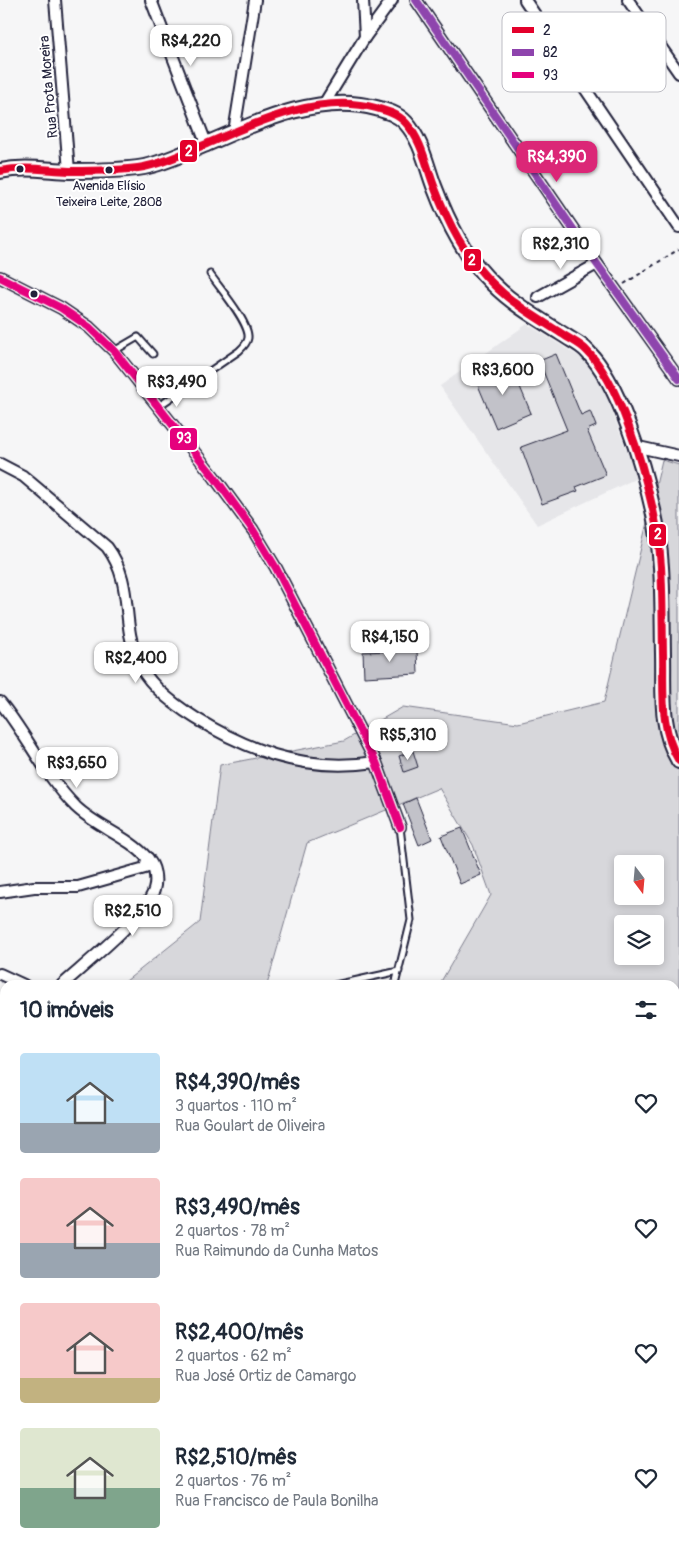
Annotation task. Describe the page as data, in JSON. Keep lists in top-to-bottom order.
{
  "streets": {
    "street": ["Rua Prota Moreira"]
  },
  "places": ["Avenida Elísio Teixeira Leite, 2808"],
  "lines": ["transit line 82", "transit line 2", "transit line 93"],
  "legend": ["2", "82", "93"],
  "north": "bottom",
  "page": {
    "price": [
      "R$4,220",
      "R$4,390",
      "R$2,310",
      "R$3,600",
      "R$3,490",
      "R$4,150",
      "R$2,400",
      "R$5,310",
      "R$3,650",
      "R$2,510"
    ],
    "heading": "10 imóveis",
    "list": [
      {
        "name": "R$4,390/mês",
        "note": "3 quartos · 110 m² · Rua Goulart de Oliveira"
      },
      {
        "name": "R$3,490/mês",
        "note": "2 quartos · 78 m² · Rua Raimundo da Cunha Matos"
      },
      {
        "name": "R$2,400/mês",
        "note": "2 quartos · 62 m² · Rua José Ortiz de Camargo"
      },
      {
        "name": "R$2,510/mês",
        "note": "2 quartos · 76 m² · Rua Francisco de Paula Bonilha"
      }
    ]
  }
}
